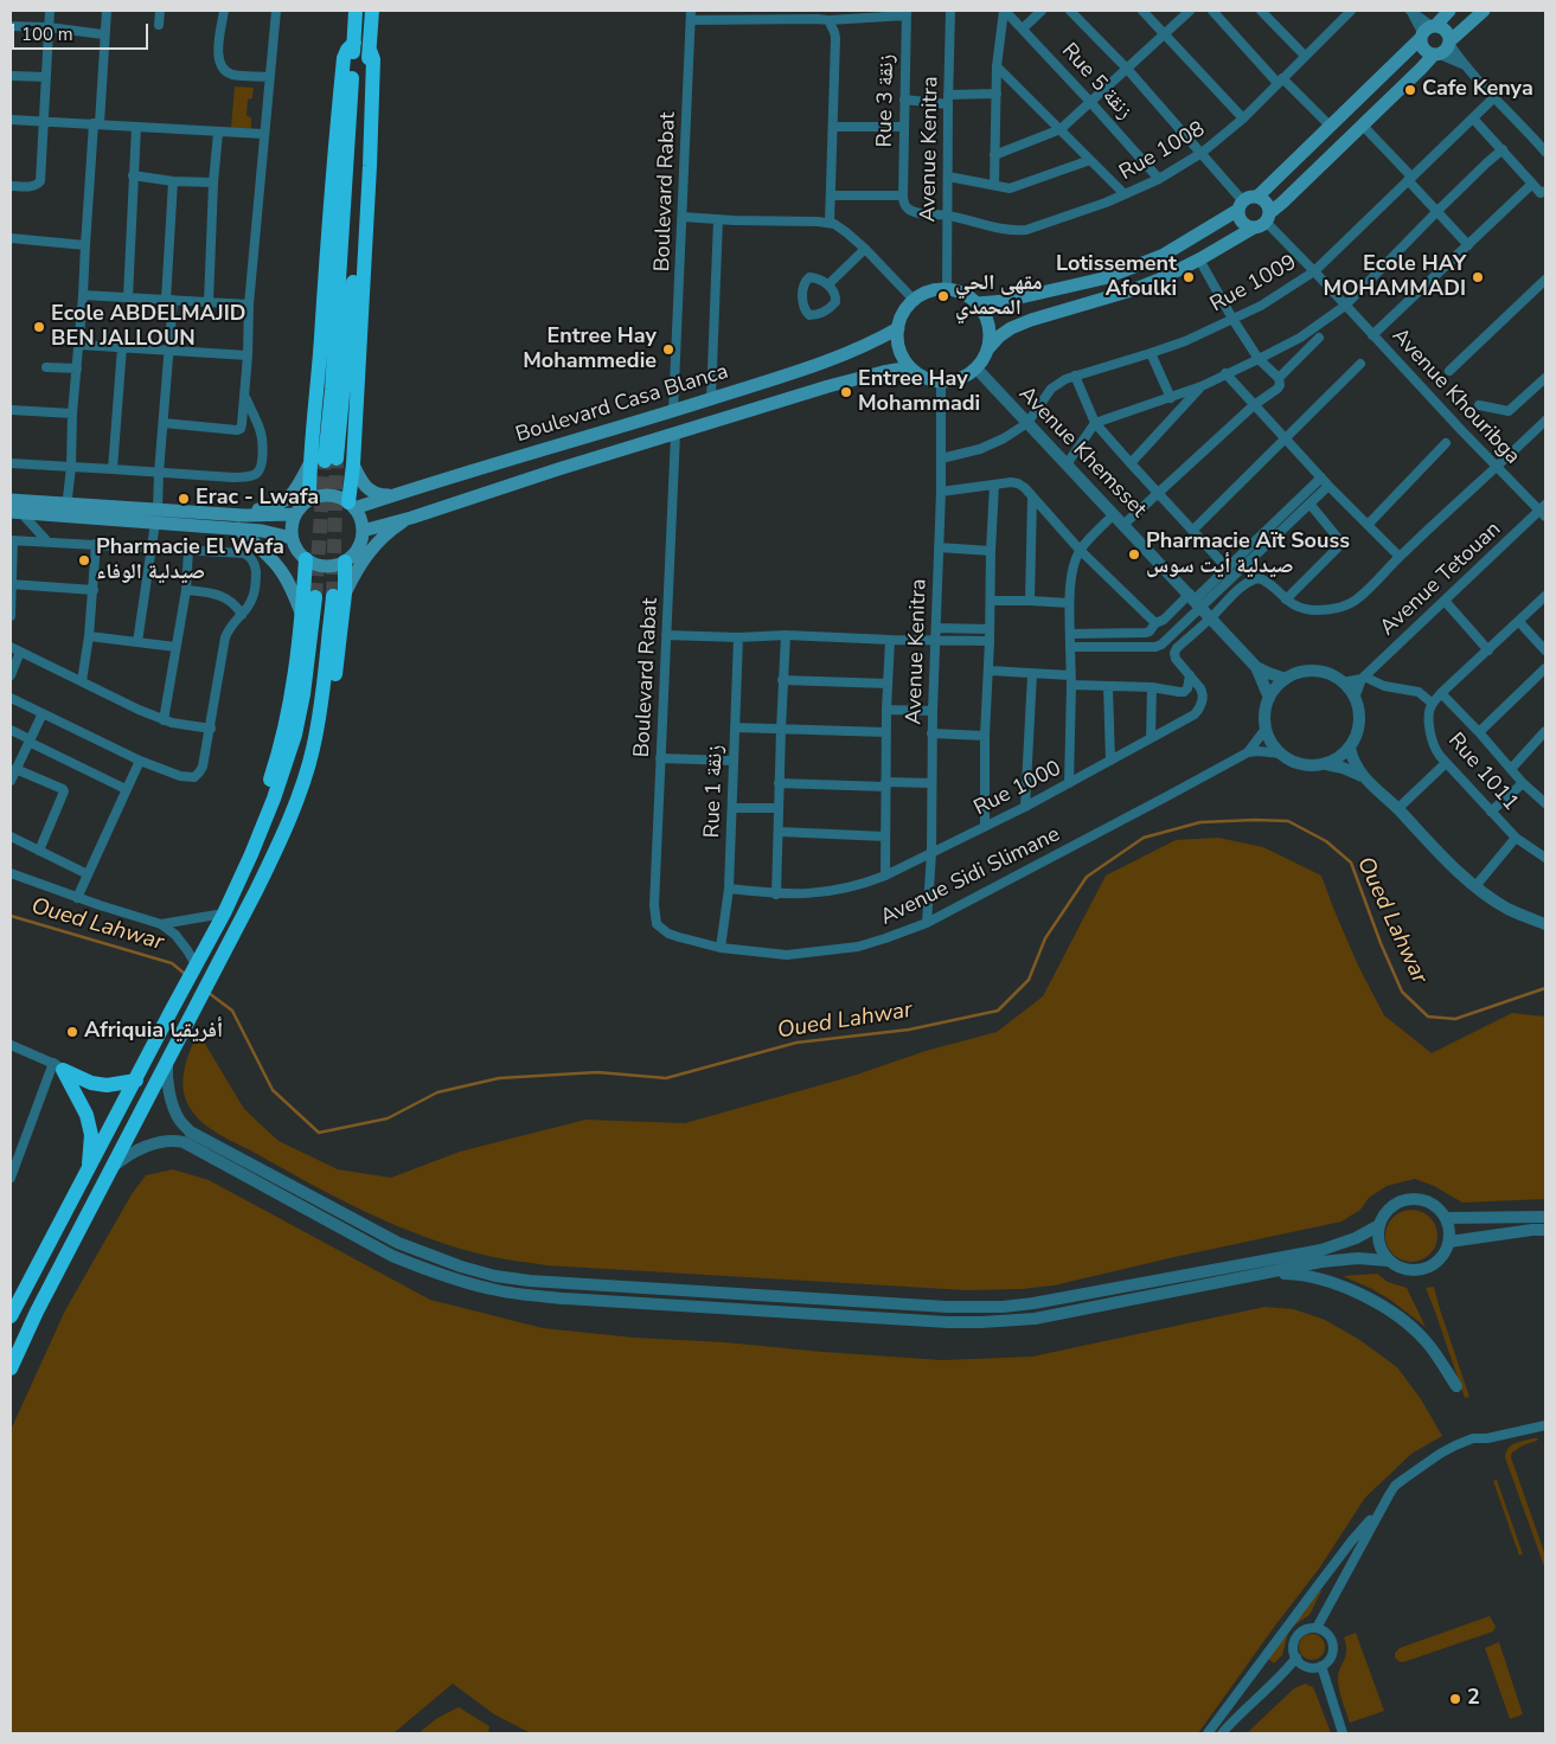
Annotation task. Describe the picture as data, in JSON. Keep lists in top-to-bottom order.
{
  "streets": {
    "main road": ["Boulevard Casa Blanca"],
    "street": [
      "Rue 5 زنقة",
      "Rue 3 زنقة",
      "Avenue Kenitra",
      "Rue 1008",
      "Boulevard Rabat",
      "Rue 1009",
      "Avenue Khouribga",
      "Avenue Khemsset",
      "Avenue Tetouan",
      "Rue 1011",
      "Rue 1000",
      "Rue 1 زنقة",
      "Avenue Sidi Slimane"
    ]
  },
  "crossings": [
    ["Rue 5 زنقة", "Rue 1008"],
    ["Rue 3 زنقة", "Rue 1008"],
    ["Avenue Kenitra", "Rue 1008"],
    ["Avenue Kenitra", "Boulevard Casa Blanca"],
    ["Avenue Kenitra", "Avenue Khemsset"],
    ["Avenue Kenitra", "Rue 1000"],
    ["Avenue Kenitra", "Avenue Sidi Slimane"],
    ["Boulevard Rabat", "Boulevard Casa Blanca"],
    ["Boulevard Rabat", "Avenue Sidi Slimane"],
    ["Rue 1009", "Avenue Khouribga"],
    ["Rue 1009", "Avenue Khemsset"],
    ["Avenue Khouribga", "Avenue Tetouan"],
    ["Boulevard Casa Blanca", "Avenue Khemsset"],
    ["Avenue Khemsset", "Avenue Tetouan"],
    ["Avenue Khemsset", "Rue 1000"],
    ["Avenue Khemsset", "Avenue Sidi Slimane"],
    ["Avenue Tetouan", "Avenue Sidi Slimane"],
    ["Rue 1000", "Rue 1 زنقة"],
    ["Rue 1 زنقة", "Avenue Sidi Slimane"]
  ],
  "water": ["Oued Lahwar"],
  "places": [
    "Cafe Kenya",
    "Lotissement Afoulki",
    "Ecole HAY MOHAMMADI",
    "مقهى الحي المحمدي",
    "Ecole ABDELMAJID BEN JALLOUN",
    "Entree Hay Mohammedie",
    "Entree Hay Mohammadi",
    "Erac - Lwafa",
    "Pharmacie Aït Souss صيدلية أيت سوس",
    "Pharmacie El Wafa صيدلية الوفاء",
    "Afriquia أفريقيا",
    "2"
  ],
  "scale_bar": "100 m"
}
